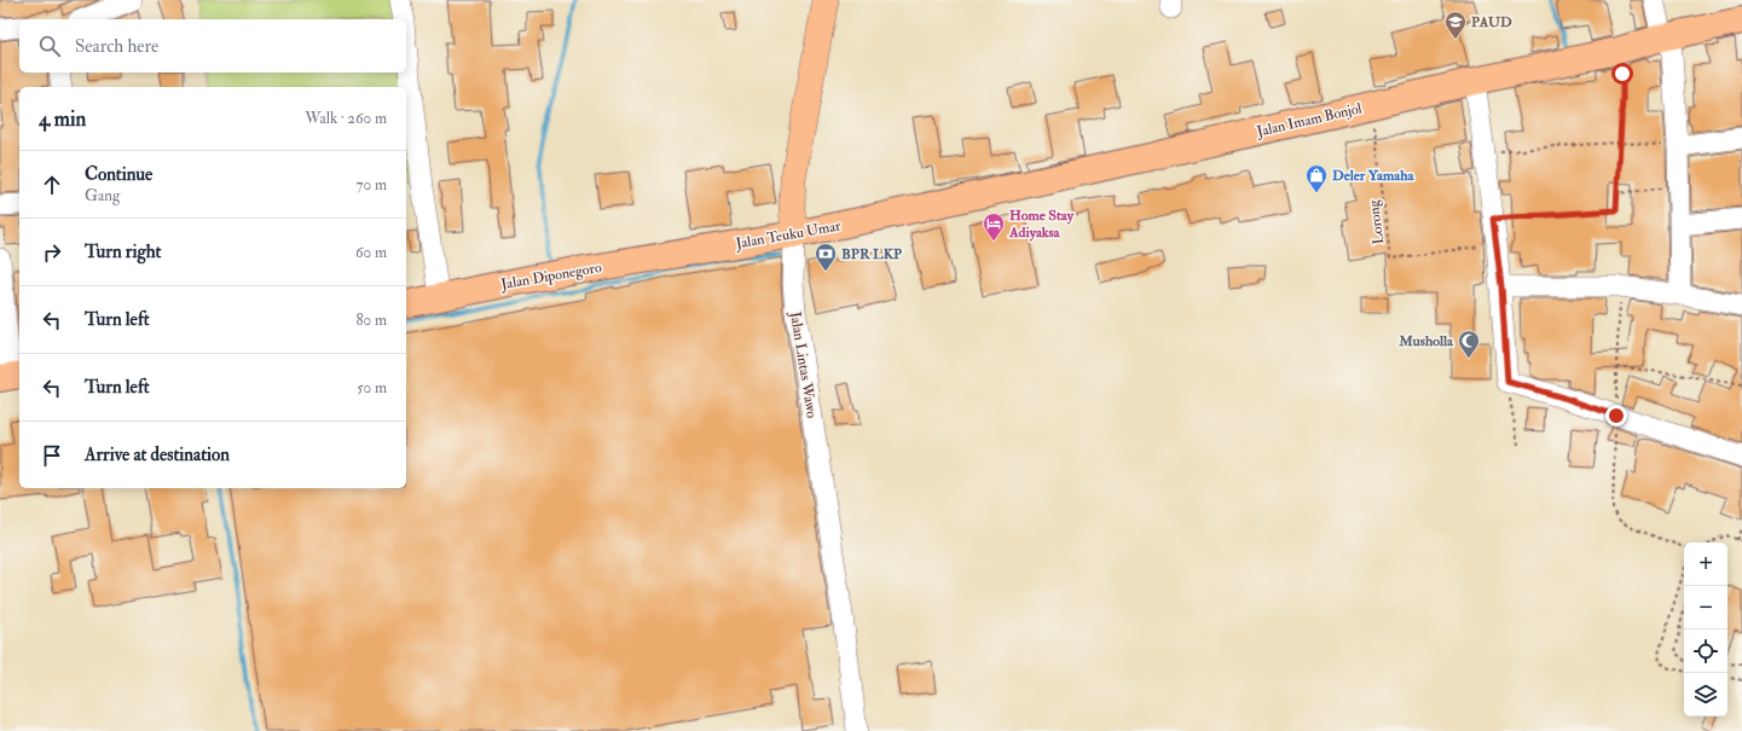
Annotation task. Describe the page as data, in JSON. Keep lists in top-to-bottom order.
{
  "streets": {
    "highway": ["Jalan Imam Bonjol", "Jalan Teuku Umar", "Jalan Diponegoro"],
    "main road": ["Jalan Lintas Wawo"],
    "path": ["Lorong"]
  },
  "crossings": [
    ["Jalan Imam Bonjol", "Lorong"],
    ["Jalan Imam Bonjol", "Jalan Teuku Umar"],
    ["Jalan Teuku Umar", "Jalan Diponegoro"],
    ["Jalan Teuku Umar", "Jalan Lintas Wawo"]
  ],
  "places": {
    "school or university": ["PAUD"],
    "shop": ["Deler Yamaha"],
    "hotel": ["Home Stay Adiyaksa"],
    "bank": ["BPR LKP"],
    "mosque": ["Musholla"]
  },
  "page": {
    "search": "Search here",
    "heading": ["4 min", "Walk · 260 m"],
    "list": [
      ["Continue", "Gang", "70 m"],
      ["Turn right", "60 m"],
      ["Turn left", "80 m"],
      ["Turn left", "50 m"],
      "Arrive at destination"
    ],
    "map_buttons": ["+", "−"]
  }
}
